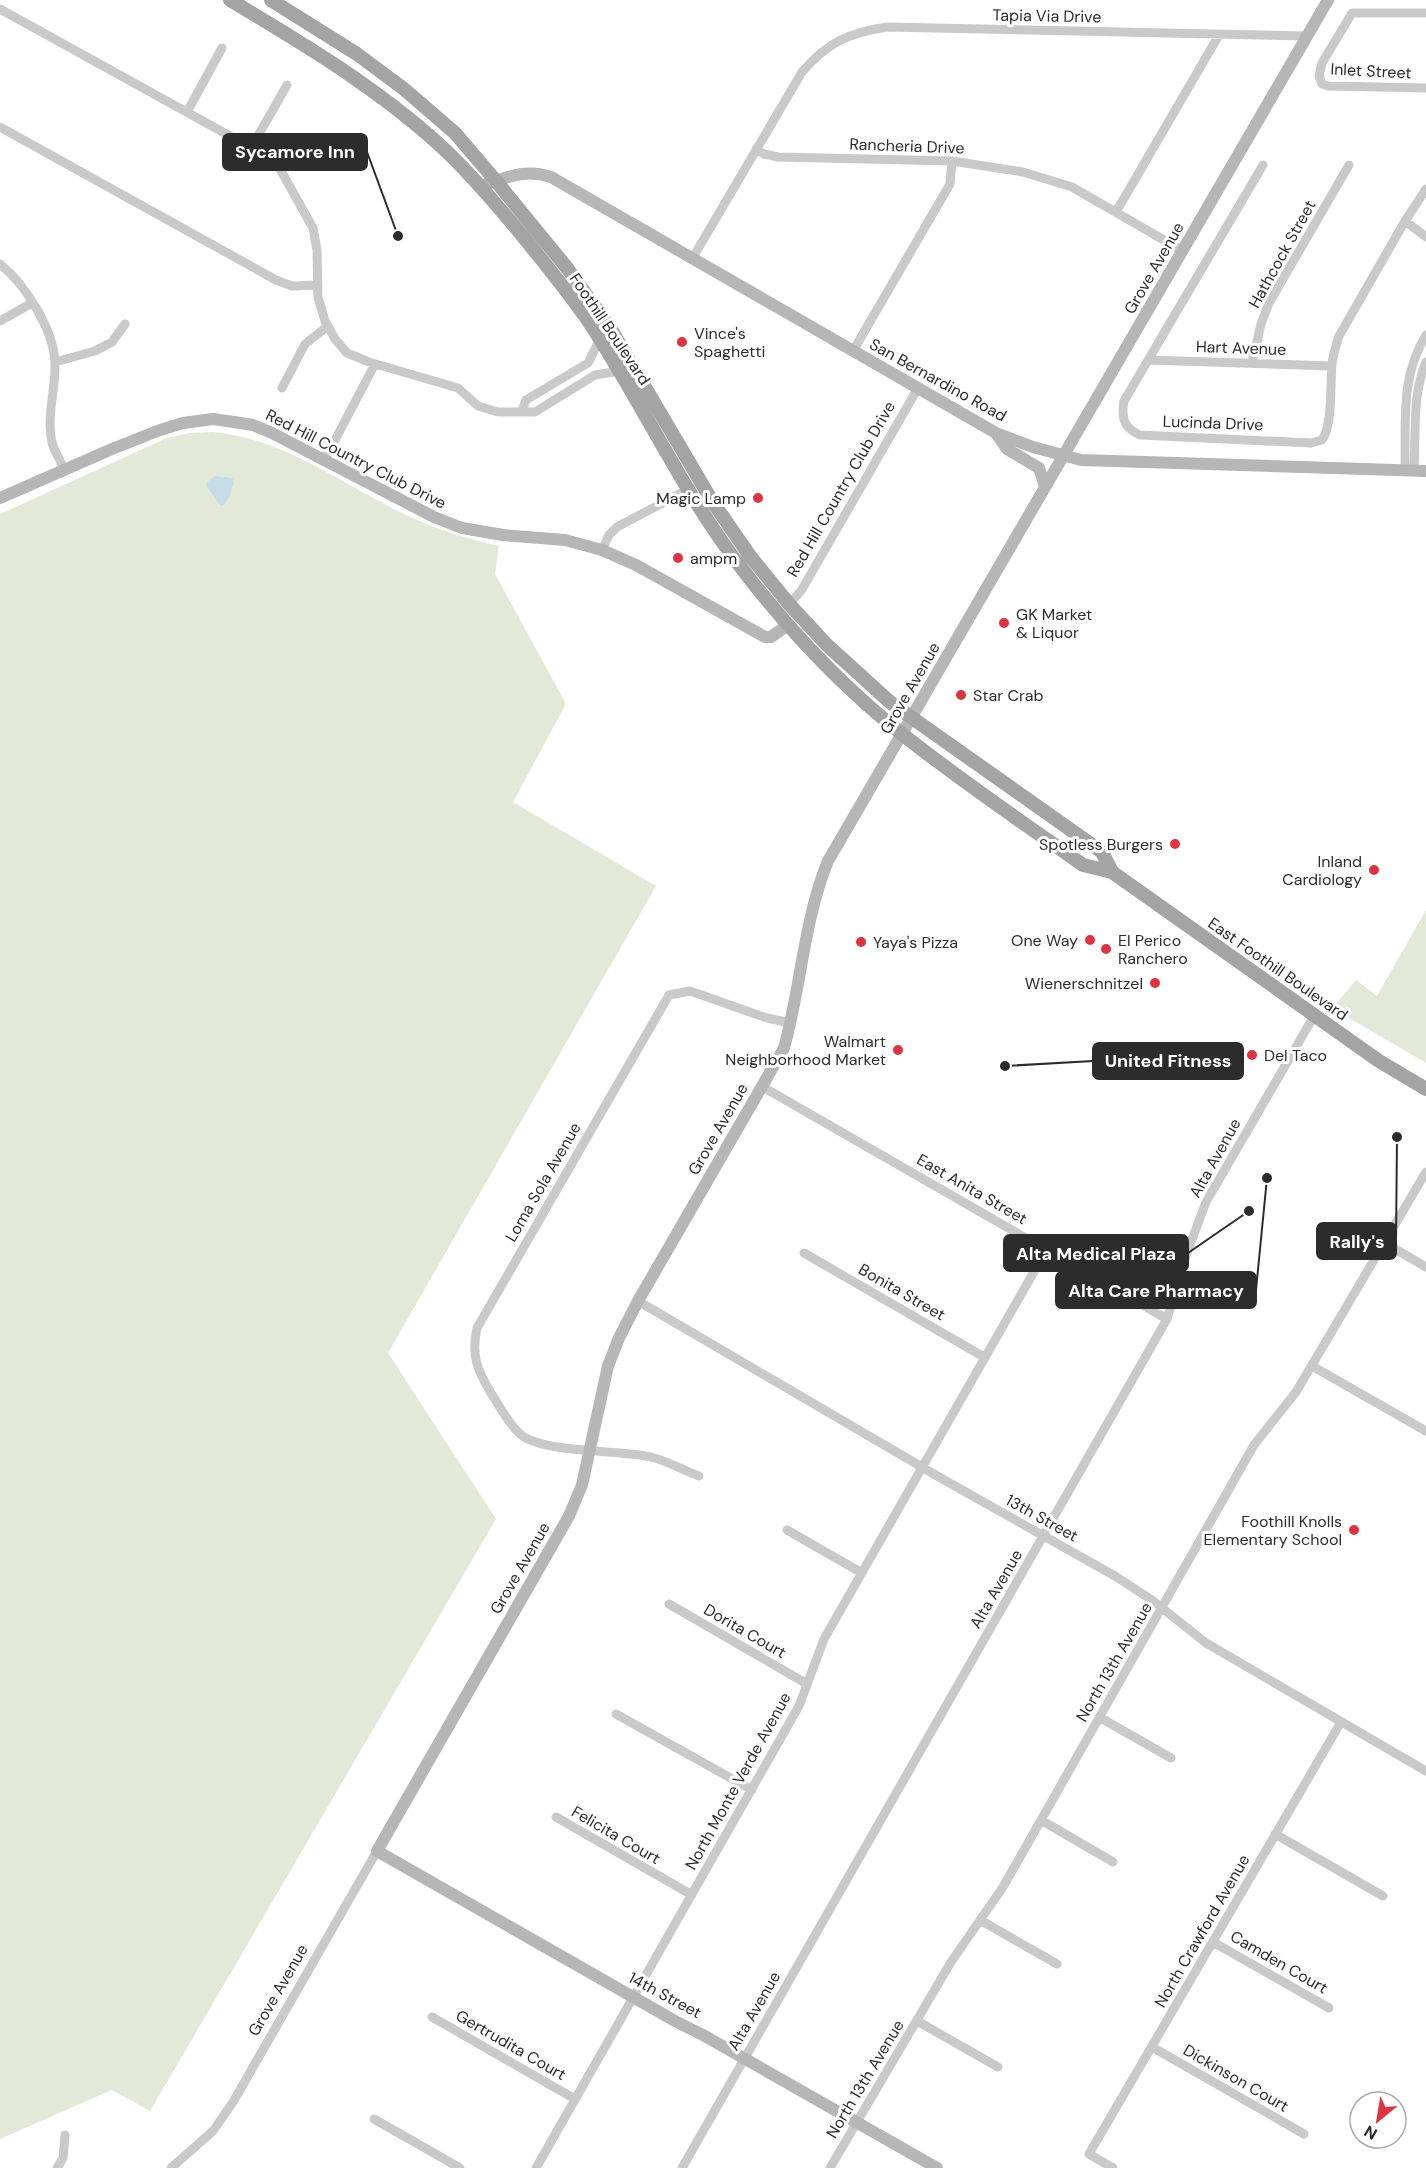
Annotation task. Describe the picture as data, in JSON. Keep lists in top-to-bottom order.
{
  "streets": {
    "main road": ["Foothill Boulevard", "East Foothill Boulevard"],
    "street": [
      "Tapia Via Drive",
      "Inlet Street",
      "Rancheria Drive",
      "Hathcock Street",
      "Grove Avenue",
      "Hart Avenue",
      "San Bernardino Road",
      "Lucinda Drive",
      "Red Hill Country Club Drive",
      "Alta Avenue",
      "Loma Sola Avenue",
      "East Anita Street",
      "Bonita Street",
      "13th Street",
      "Dorita Court",
      "North 13th Avenue",
      "North Monte Verde Avenue",
      "Felicita Court",
      "North Crawford Avenue",
      "Camden Court",
      "14th Street",
      "Gertrudita Court",
      "Dickinson Court"
    ]
  },
  "crossings": [
    ["Tapia Via Drive", "Rancheria Drive"],
    ["Tapia Via Drive", "Grove Avenue"],
    ["Tapia Via Drive", "San Bernardino Road"],
    ["Rancheria Drive", "Grove Avenue"],
    ["Hathcock Street", "Hart Avenue"],
    ["Grove Avenue", "Foothill Boulevard"],
    ["Grove Avenue", "San Bernardino Road"],
    ["Grove Avenue", "East Foothill Boulevard"],
    ["Grove Avenue", "Loma Sola Avenue"],
    ["Grove Avenue", "East Anita Street"],
    ["Grove Avenue", "13th Street"],
    ["Grove Avenue", "14th Street"],
    ["Foothill Boulevard", "San Bernardino Road"],
    ["Foothill Boulevard", "Red Hill Country Club Drive"],
    ["Foothill Boulevard", "East Foothill Boulevard"],
    ["Hart Avenue", "Lucinda Drive"],
    ["San Bernardino Road", "Red Hill Country Club Drive"],
    ["East Foothill Boulevard", "Alta Avenue"],
    ["Alta Avenue", "East Anita Street"],
    ["Alta Avenue", "13th Street"],
    ["Alta Avenue", "14th Street"],
    ["East Anita Street", "North Monte Verde Avenue"],
    ["Bonita Street", "North Monte Verde Avenue"],
    ["13th Street", "North 13th Avenue"],
    ["13th Street", "North Monte Verde Avenue"],
    ["13th Street", "North Crawford Avenue"],
    ["Dorita Court", "North Monte Verde Avenue"],
    ["North 13th Avenue", "14th Street"],
    ["North Monte Verde Avenue", "Felicita Court"],
    ["North Monte Verde Avenue", "14th Street"],
    ["North Monte Verde Avenue", "Gertrudita Court"],
    ["North Crawford Avenue", "Camden Court"],
    ["North Crawford Avenue", "Dickinson Court"]
  ],
  "places": [
    "Sycamore Inn",
    "Vince's Spaghetti",
    "Magic Lamp",
    "ampm",
    "GK Market & Liquor",
    "Star Crab",
    "Spotless Burgers",
    "Inland Cardiology",
    "One Way",
    "Yaya's Pizza",
    "El Perico Ranchero",
    "Wienerschnitzel",
    "Walmart Neighborhood Market",
    "Del Taco",
    "United Fitness",
    "Rally's",
    "Alta Care Pharmacy",
    "Alta Medical Plaza",
    "Foothill Knolls Elementary School"
  ],
  "north": "bottom left"
}
